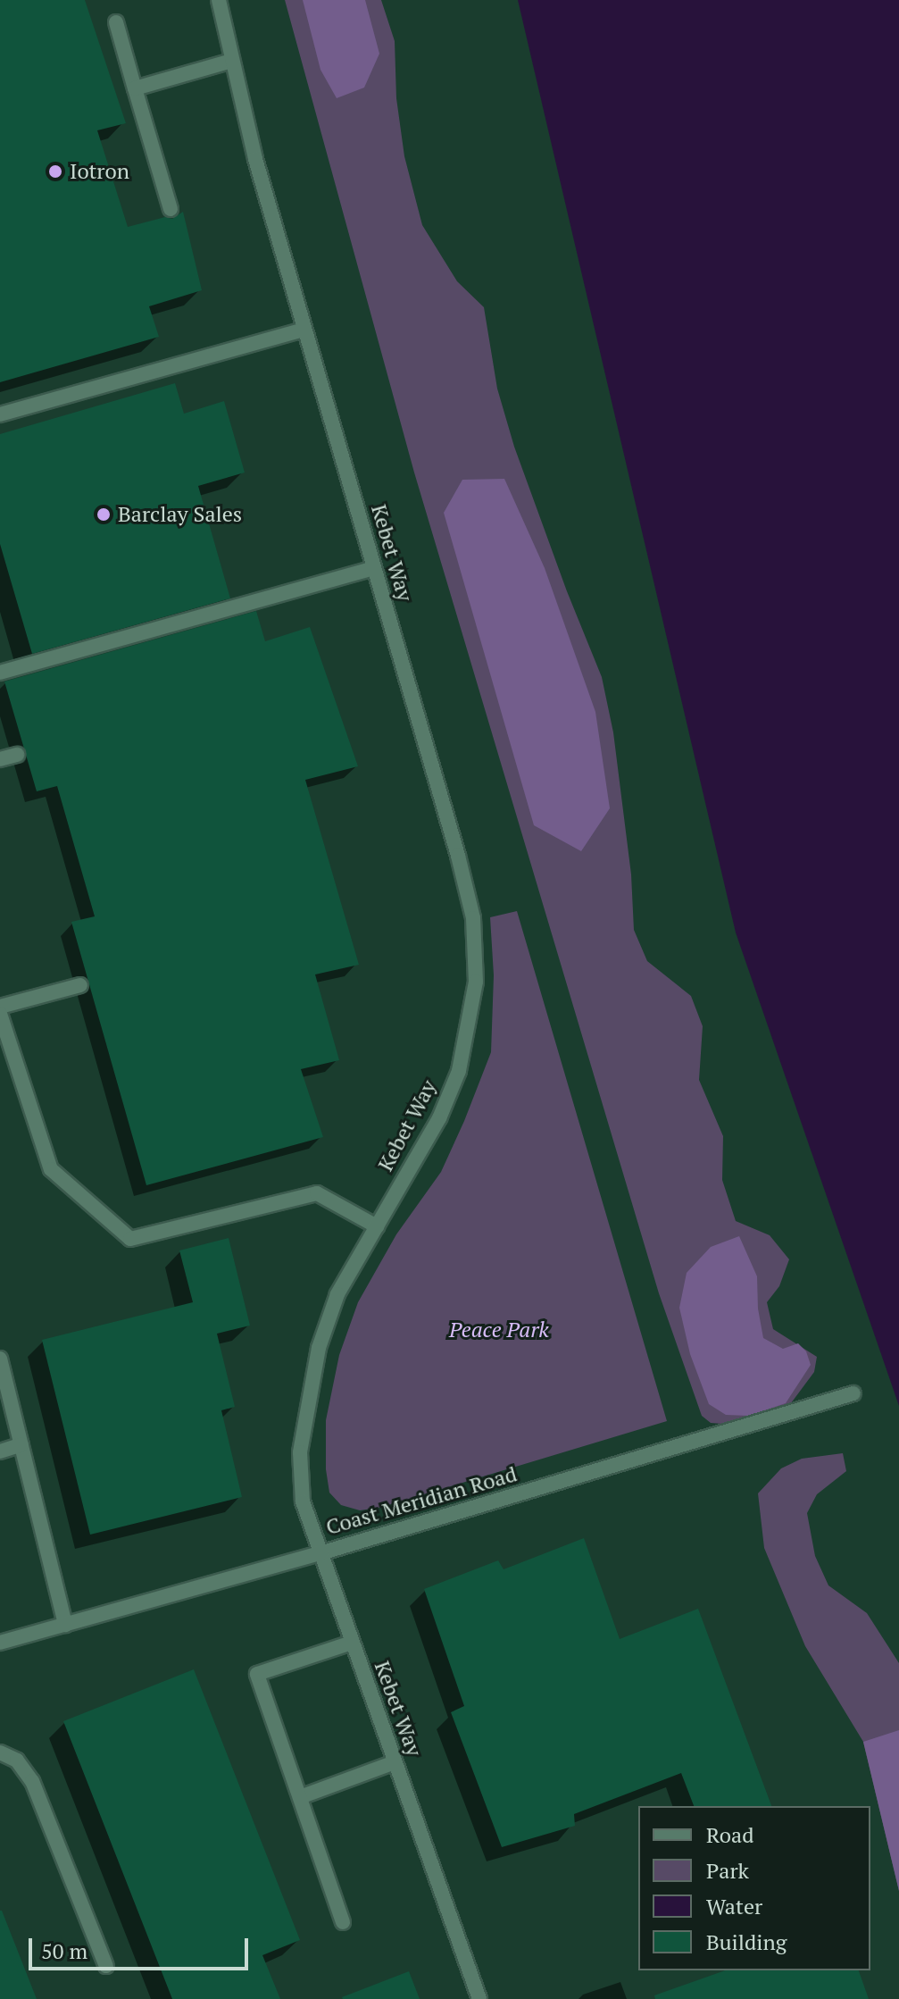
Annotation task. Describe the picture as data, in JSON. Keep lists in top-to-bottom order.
{
  "streets": {
    "street": ["Kebet Way", "Coast Meridian Road"]
  },
  "crossings": [
    ["Kebet Way", "Coast Meridian Road"]
  ],
  "parks": ["Peace Park"],
  "places": ["Iotron", "Barclay Sales"],
  "legend": [
    "Road",
    "Park",
    "Water",
    "Building"
  ],
  "scale_bar": "50 m"
}
